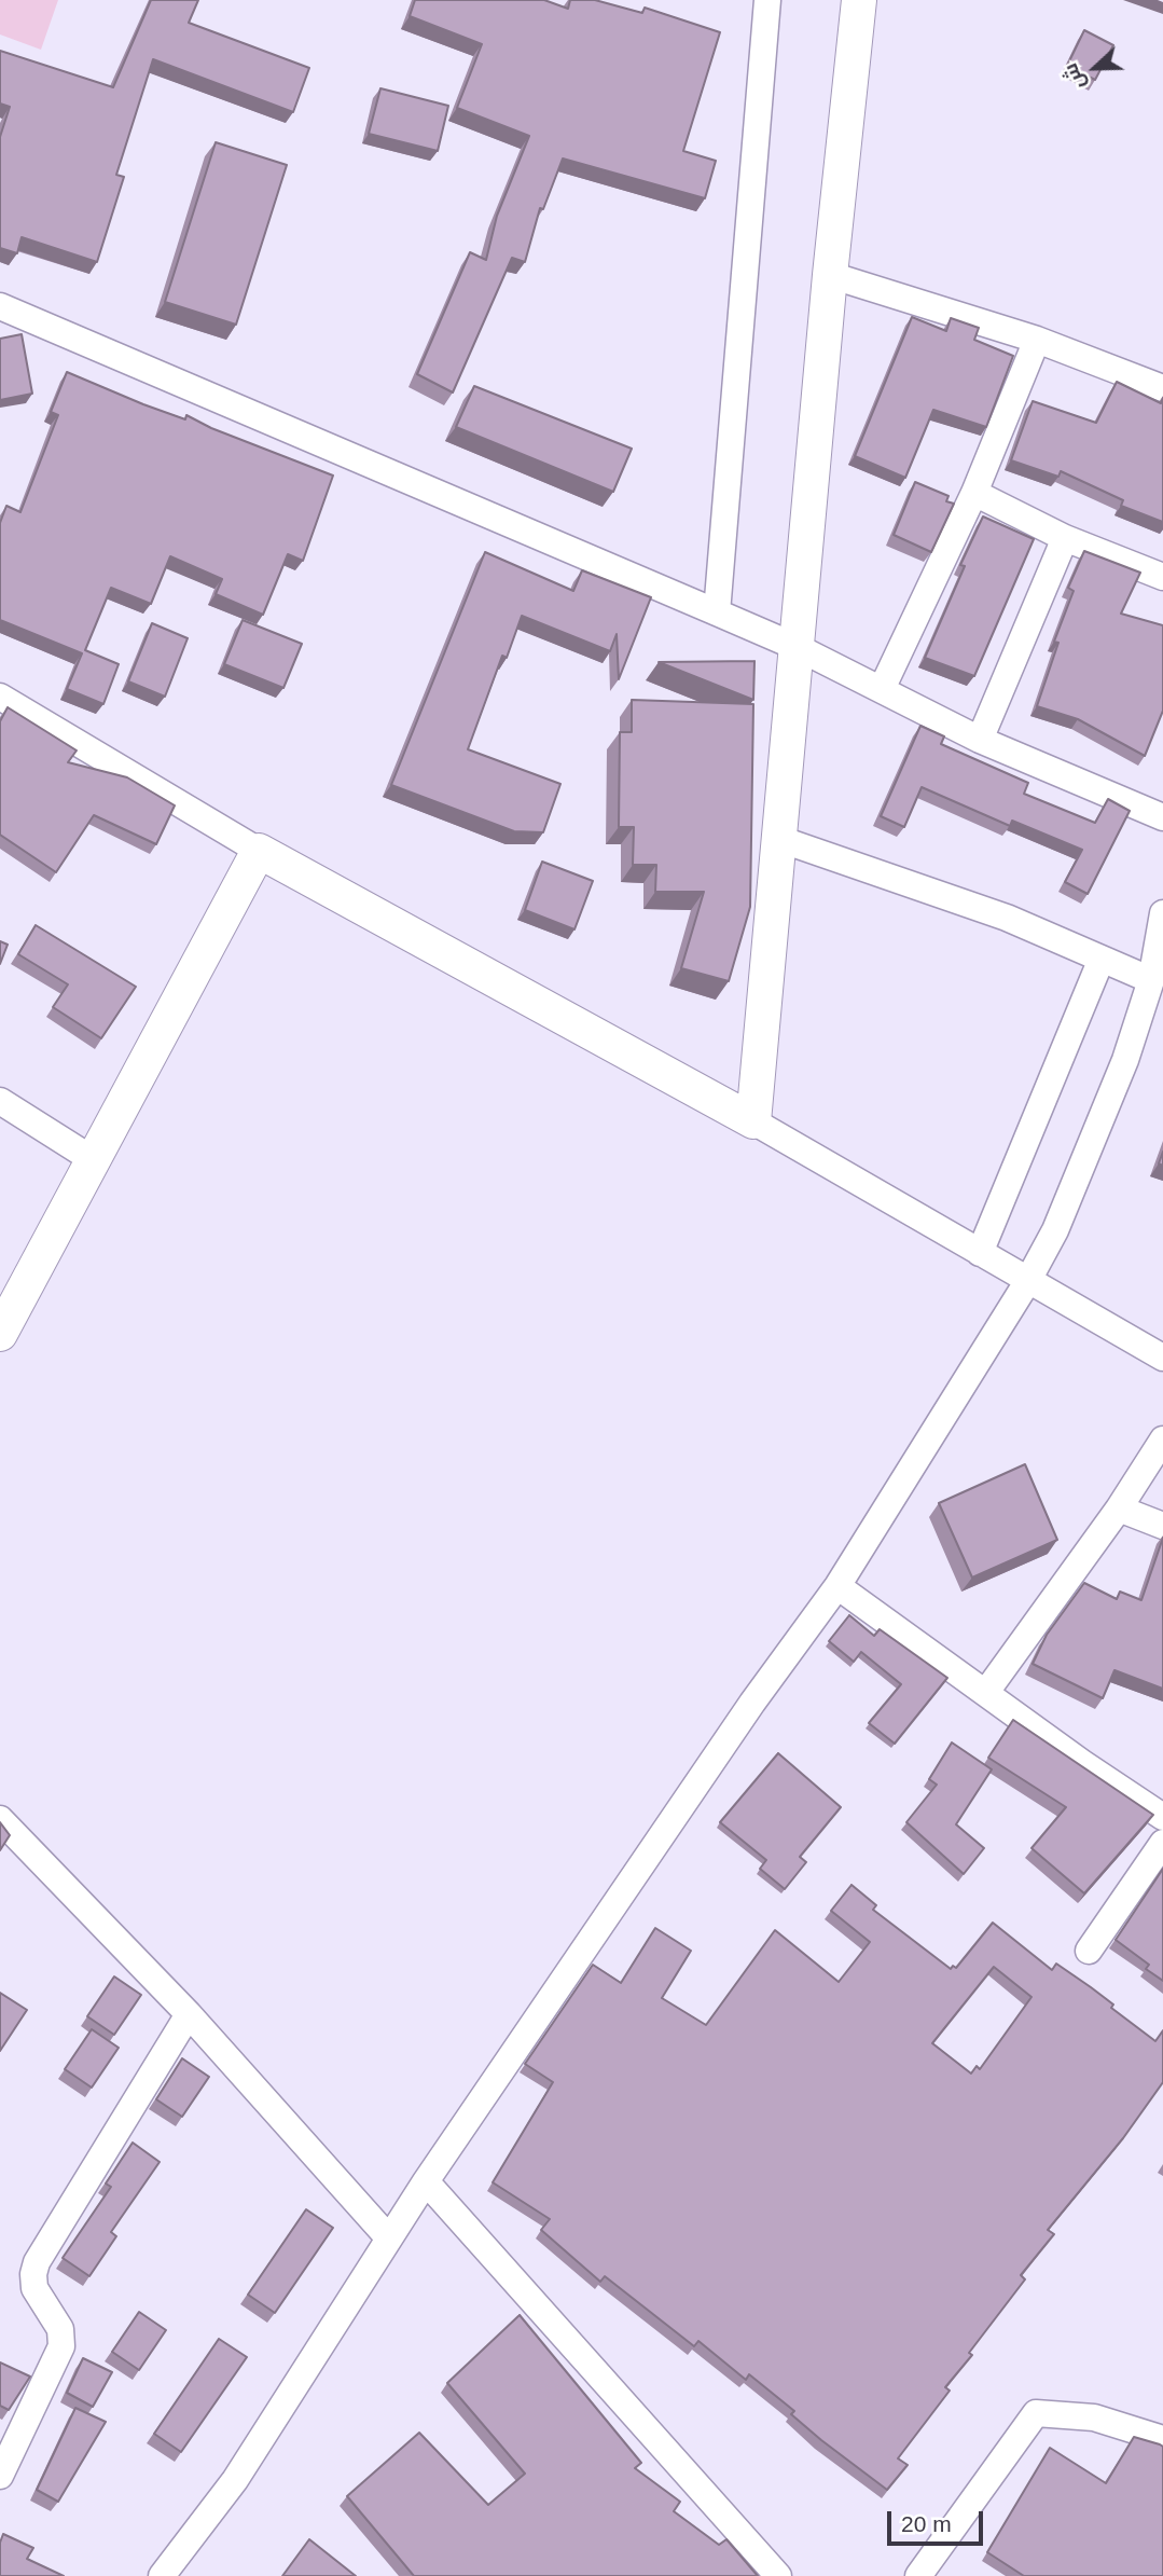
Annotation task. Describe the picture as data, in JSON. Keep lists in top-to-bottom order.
{
  "scale_bar": "20 m",
  "north": "left"
}
